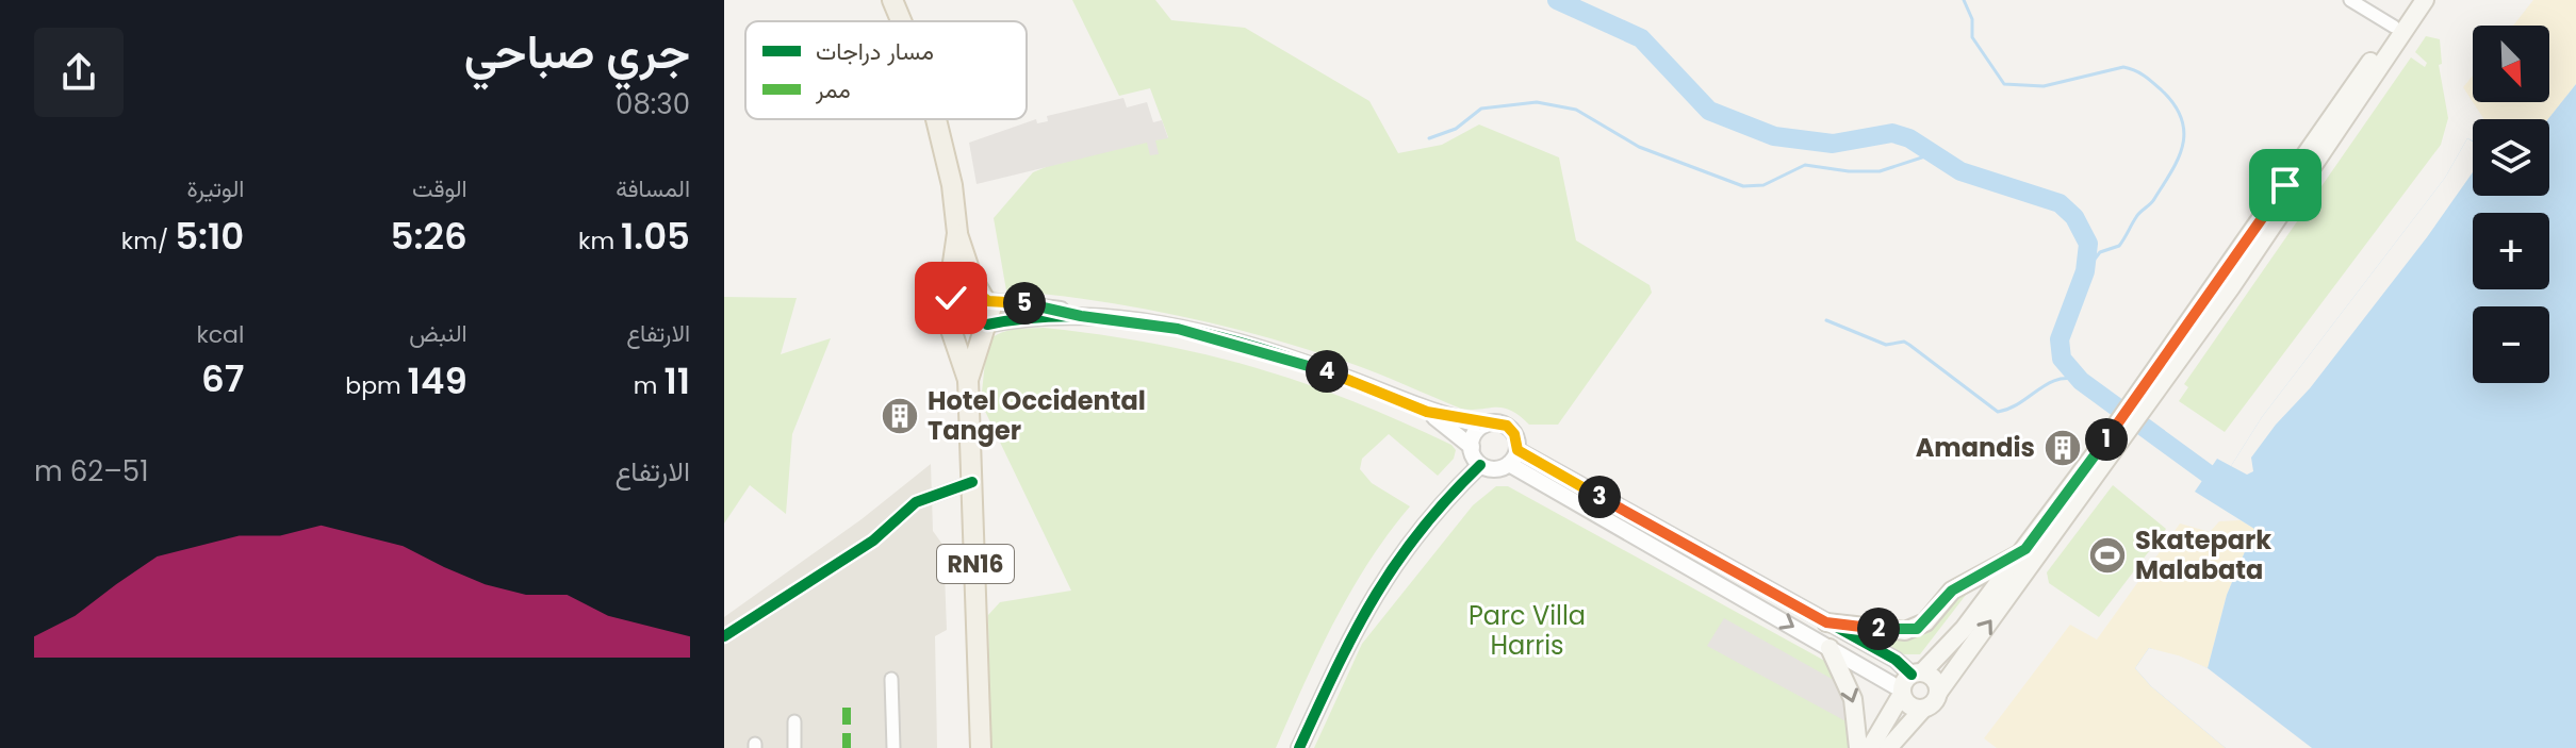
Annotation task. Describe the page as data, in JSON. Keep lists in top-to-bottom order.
{
  "streets": {
    "main road": ["RN16"]
  },
  "parks": ["Parc Villa Harris"],
  "places": {
    "building": ["Hotel Occidental Tanger", "Amandis"],
    "sports": ["Skatepark Malabata"]
  },
  "legend": ["مسار دراجات", "ممر"],
  "north": "bottom right",
  "page": {
    "heading": ["جري صباحي", "08:30"],
    "map_buttons": ["+", "−"],
    "stats": [
      ["المسافة", "1.05 km"],
      ["الوقت", "5:26"],
      ["الوتيرة", "5:10 /km"],
      ["الارتفاع", "11 m"],
      ["النبض", "149 bpm"],
      ["kcal", "67"]
    ],
    "pins": [
      "5",
      "4",
      "1",
      "3",
      "2"
    ],
    "chart": ["الارتفاع", "51–62 m"]
  }
}
